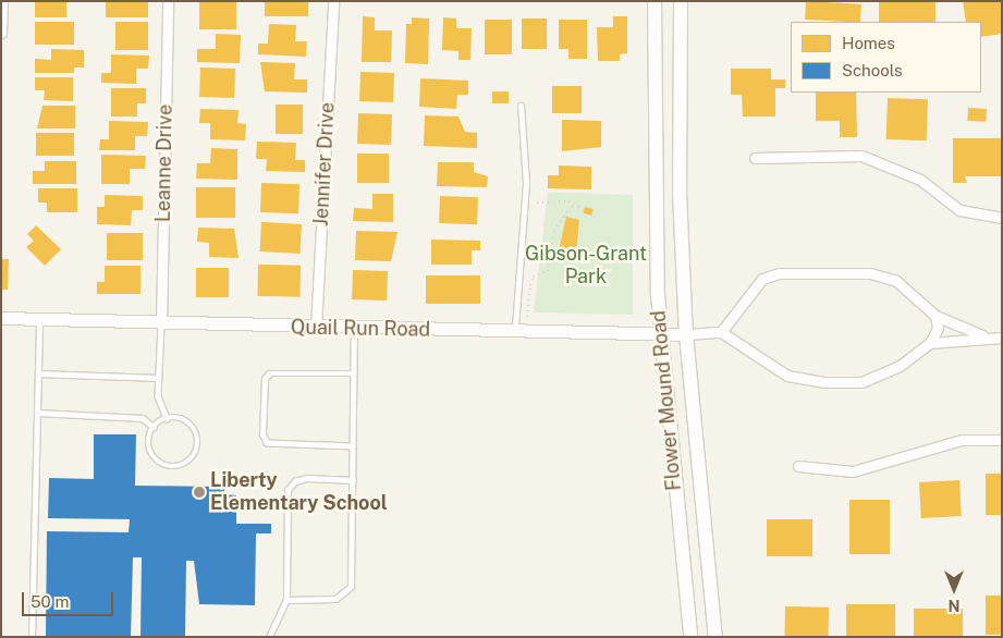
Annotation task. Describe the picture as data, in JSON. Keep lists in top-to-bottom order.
{
  "streets": {
    "main road": ["Flower Mound Road"],
    "street": ["Leanne Drive", "Jennifer Drive", "Quail Run Road"]
  },
  "crossings": [
    ["Leanne Drive", "Quail Run Road"],
    ["Jennifer Drive", "Quail Run Road"],
    ["Quail Run Road", "Flower Mound Road"]
  ],
  "parks": ["Gibson-Grant Park"],
  "places": ["Liberty Elementary School"],
  "legend": ["Homes", "Schools"],
  "scale_bar": "50 m",
  "north": "bottom"
}
